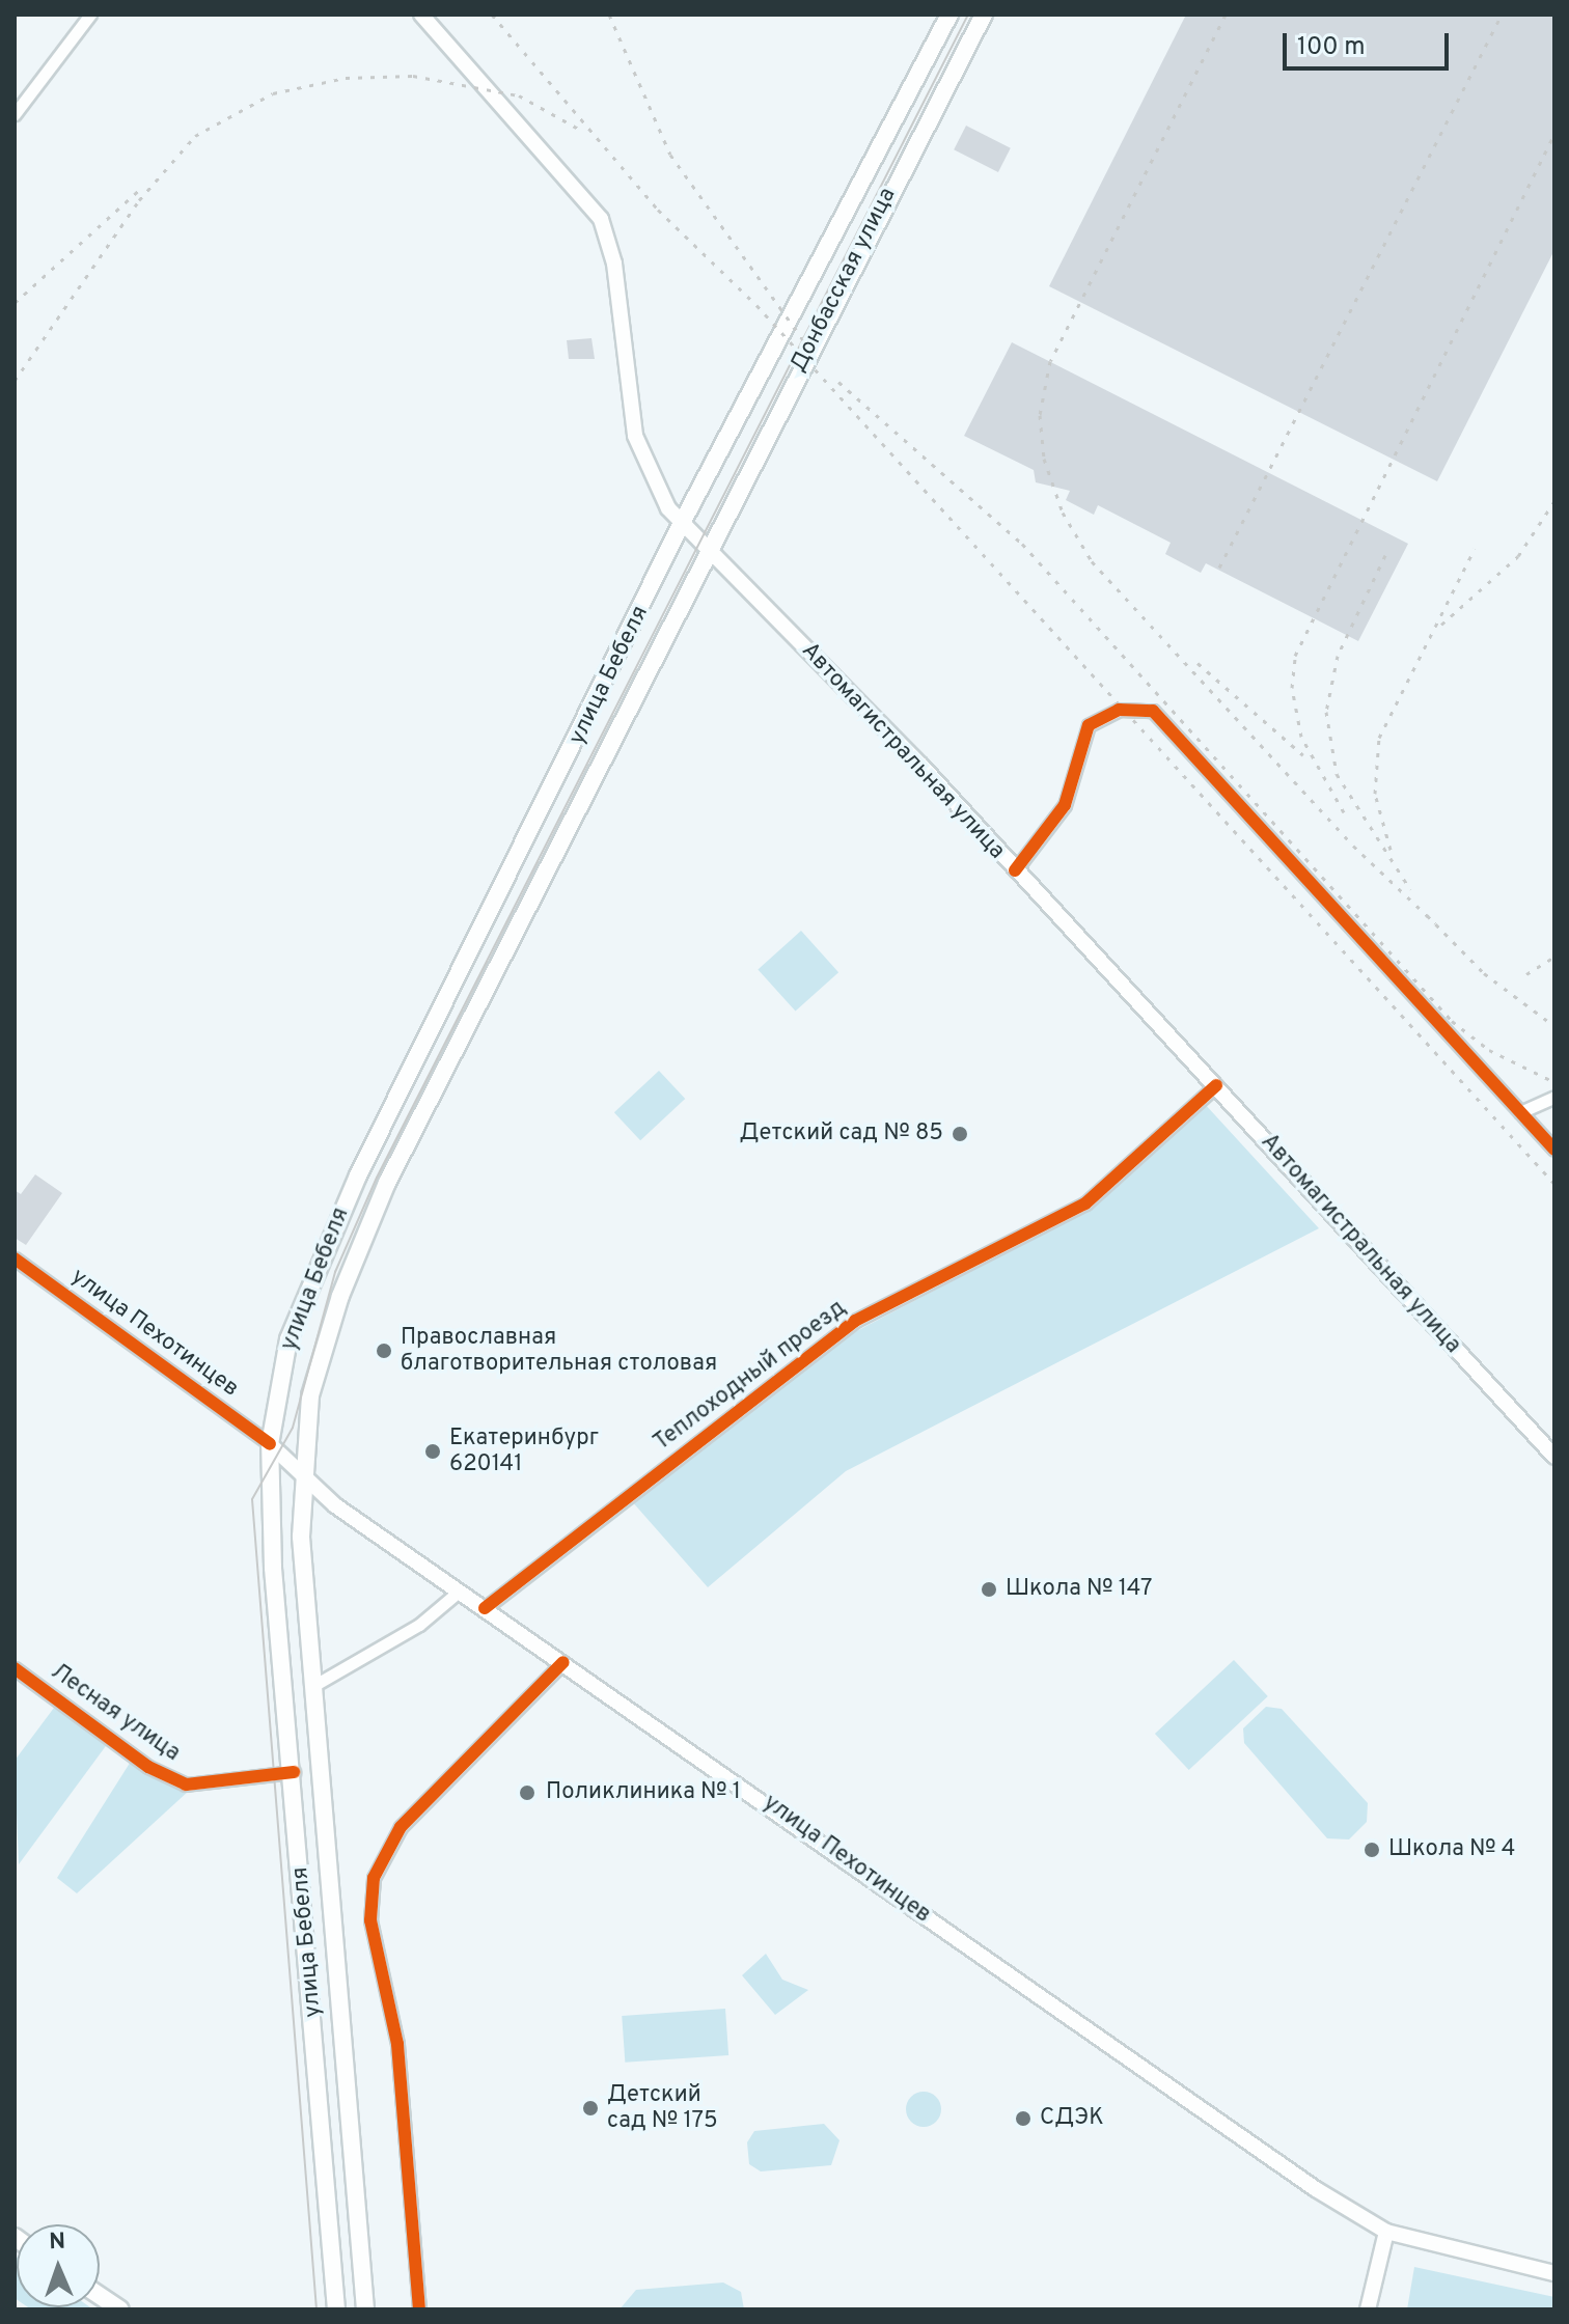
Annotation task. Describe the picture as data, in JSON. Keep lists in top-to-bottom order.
{
  "streets": {
    "main road": [
      "Донбасская улица",
      "улица Бебеля",
      "Автомагистральная улица",
      "улица Пехотинцев"
    ],
    "street": ["Теплоходный проезд", "Лесная улица"]
  },
  "crossings": [
    ["Донбасская улица", "улица Бебеля"],
    ["Донбасская улица", "Автомагистральная улица"],
    ["улица Бебеля", "Автомагистральная улица"],
    ["улица Бебеля", "улица Пехотинцев"],
    ["улица Бебеля", "Лесная улица"],
    ["Автомагистральная улица", "Теплоходный проезд"],
    ["улица Пехотинцев", "Теплоходный проезд"]
  ],
  "places": [
    "Детский сад № 85",
    "Православная благотворительная столовая",
    "Екатеринбург 620141",
    "Школа № 147",
    "Поликлиника № 1",
    "Школа № 4",
    "Детский сад № 175",
    "СДЭК"
  ],
  "scale_bar": "100 m",
  "north": "top"
}
